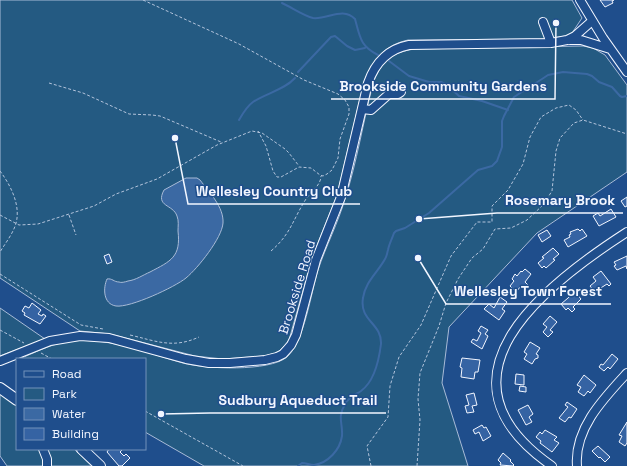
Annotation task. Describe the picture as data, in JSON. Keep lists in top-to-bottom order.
{
  "streets": {
    "street": ["Brookside Road"]
  },
  "places": [
    "Brookside Community Gardens",
    "Wellesley Country Club",
    "Rosemary Brook",
    "Wellesley Town Forest",
    "Sudbury Aqueduct Trail"
  ],
  "legend": [
    "Road",
    "Park",
    "Water",
    "Building"
  ]
}
